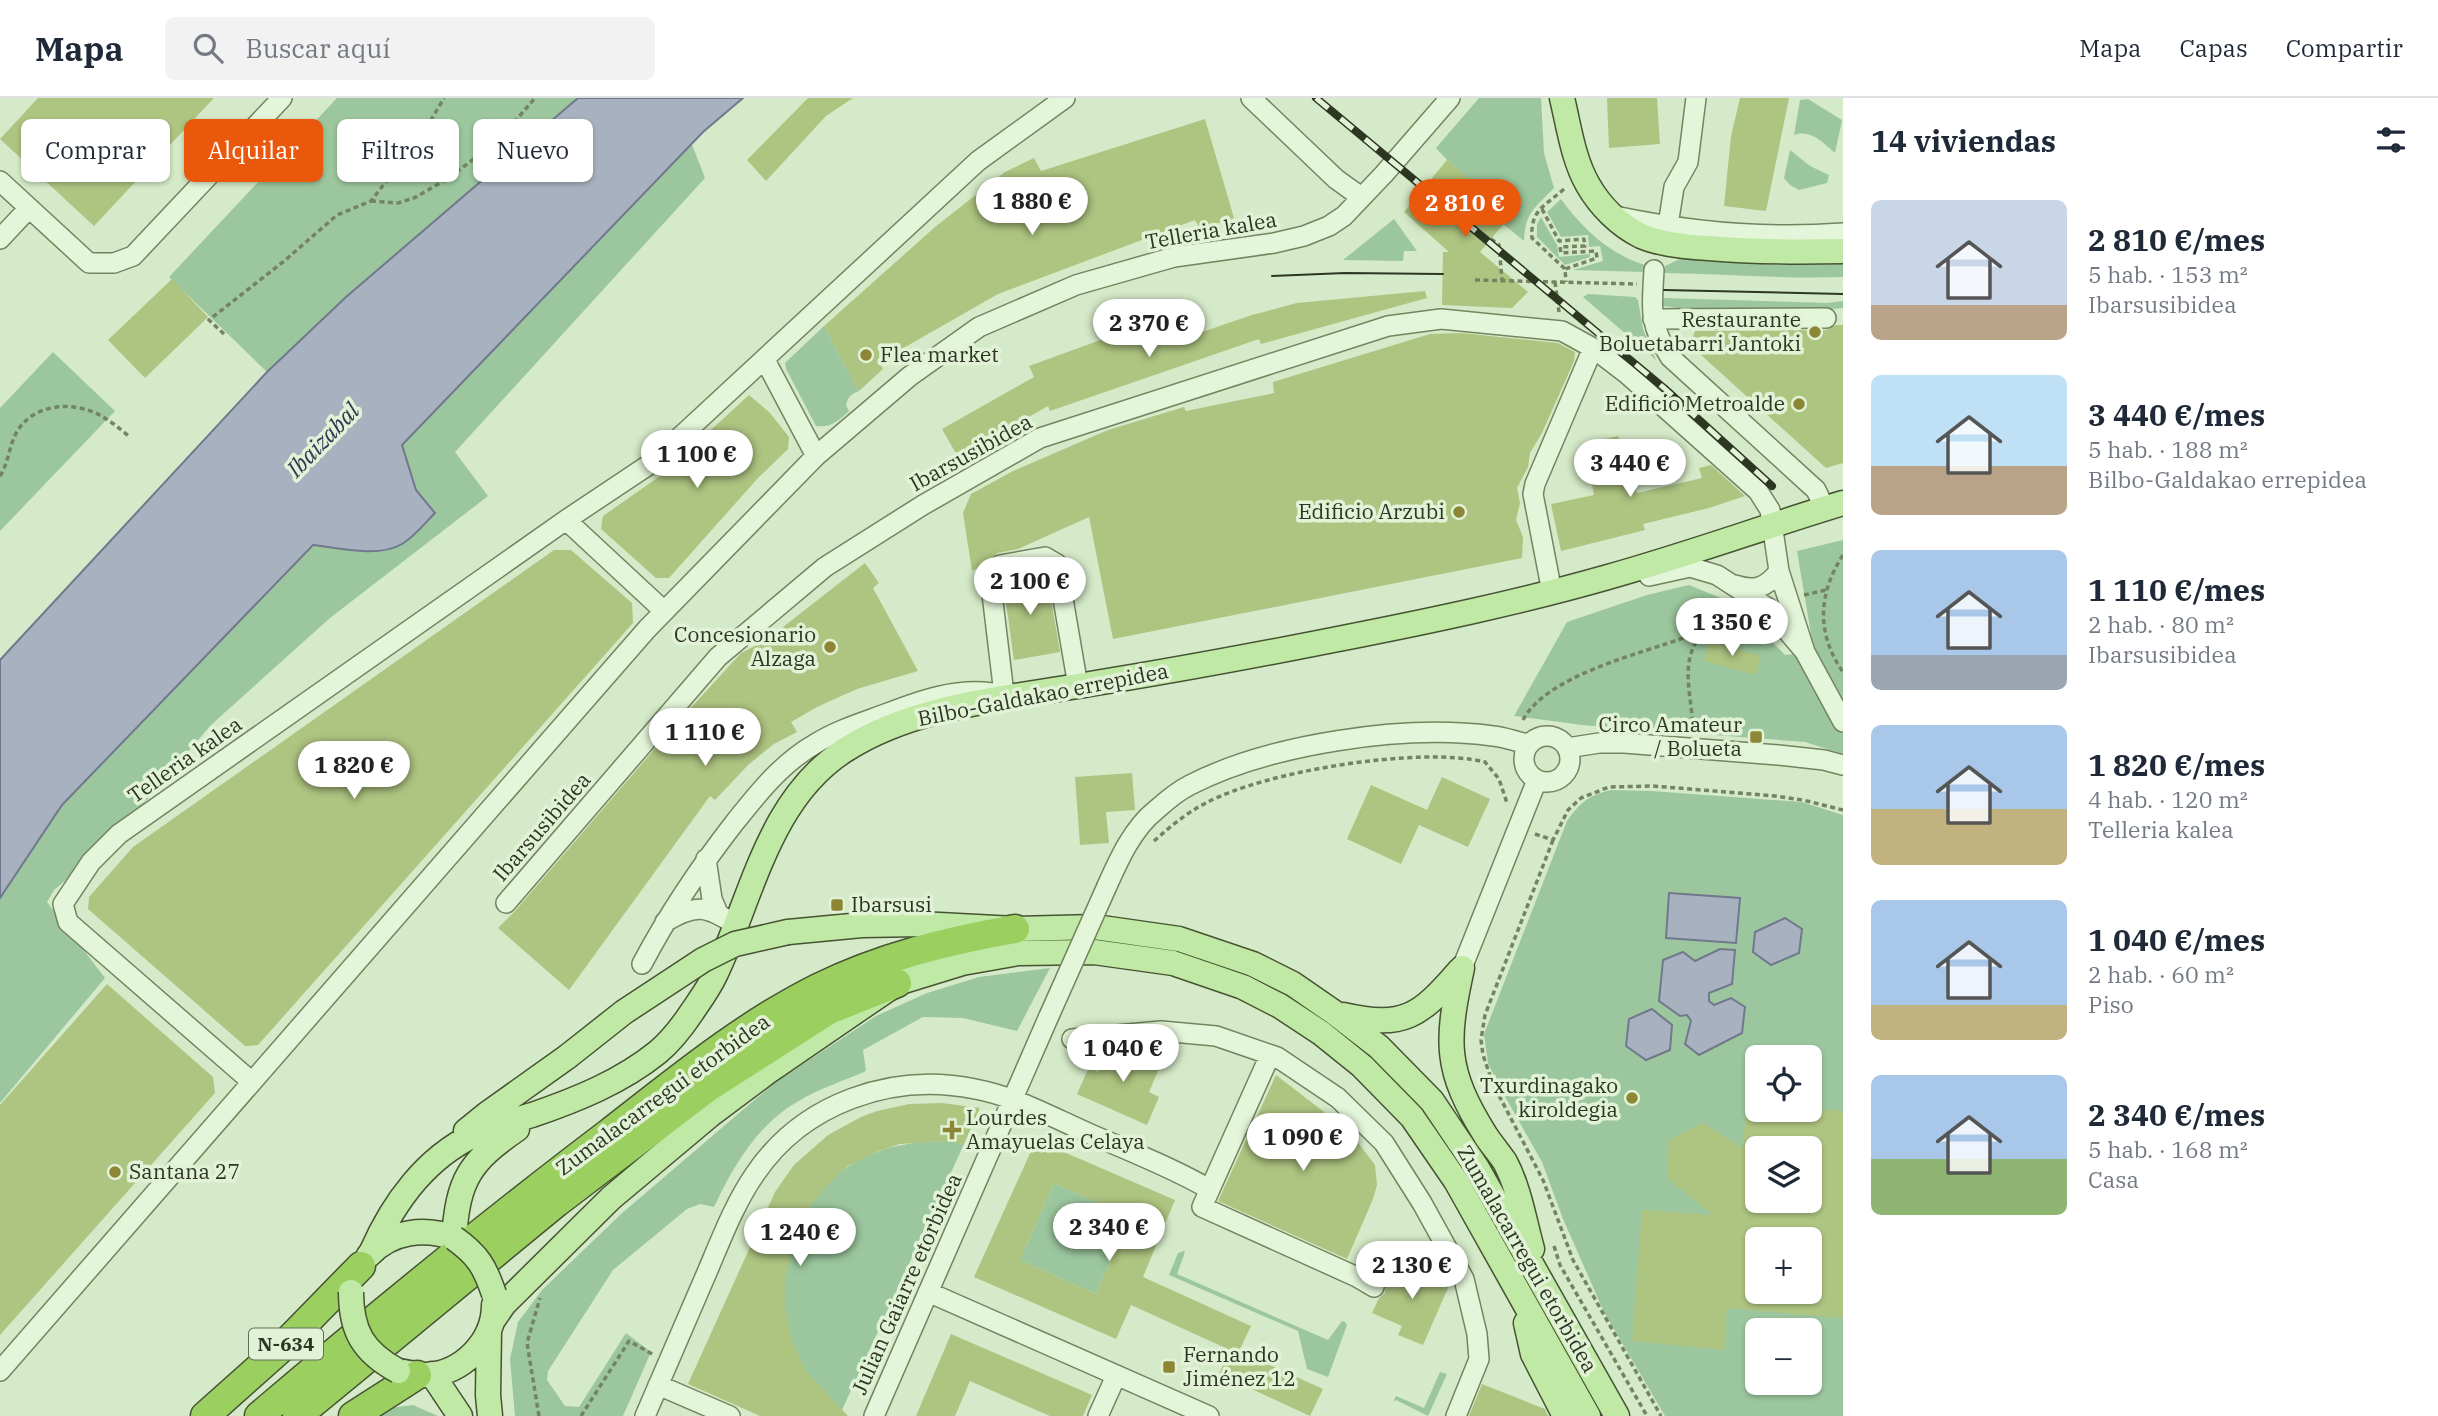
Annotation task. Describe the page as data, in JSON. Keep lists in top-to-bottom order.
{
  "streets": {
    "highway": ["Zumalacarregui etorbidea", "N-634"],
    "main road": ["Bilbo-Galdakao errepidea"],
    "street": ["Telleria kalea", "Ibarsusibidea", "Julian Gaiarre etorbidea"]
  },
  "crossings": [
    ["Ibarsusibidea", "Bilbo-Galdakao errepidea"],
    ["Bilbo-Galdakao errepidea", "N-634"]
  ],
  "water": ["Ibaizabal"],
  "places": {
    "other": [
      "Restaurante Boluetabarri Jantoki",
      "Flea market",
      "Edificio Metroalde",
      "Edificio Arzubi",
      "Concesionario Alzaga",
      "Txurdinagako kiroldegia",
      "Santana 27"
    ],
    "transit": ["Circo Amateur / Bolueta", "Ibarsusi", "Fernando Jiménez 12"],
    "health": ["Lourdes Amayuelas Celaya"]
  },
  "page": {
    "header": "Mapa",
    "search": "Buscar aquí",
    "nav": ["Mapa", "Capas", "Compartir"],
    "heading": "14 viviendas",
    "chip": [
      "Comprar",
      "Alquilar",
      "Filtros",
      "Nuevo"
    ],
    "price": [
      "1 880 €",
      "2 810 €",
      "2 370 €",
      "1 100 €",
      "3 440 €",
      "2 100 €",
      "1 350 €",
      "1 110 €",
      "1 820 €",
      "1 040 €",
      "1 090 €",
      "2 340 €",
      "1 240 €",
      "2 130 €"
    ],
    "list": [
      {
        "name": "2 810 €/mes",
        "note": "5 hab. · 153 m² · Ibarsusibidea"
      },
      {
        "name": "3 440 €/mes",
        "note": "5 hab. · 188 m² · Bilbo-Galdakao errepidea"
      },
      {
        "name": "1 110 €/mes",
        "note": "2 hab. · 80 m² · Ibarsusibidea"
      },
      {
        "name": "1 820 €/mes",
        "note": "4 hab. · 120 m² · Telleria kalea"
      },
      {
        "name": "1 040 €/mes",
        "note": "2 hab. · 60 m² · Piso"
      },
      {
        "name": "2 340 €/mes",
        "note": "5 hab. · 168 m² · Casa"
      }
    ],
    "map_buttons": ["+", "−"]
  }
}
